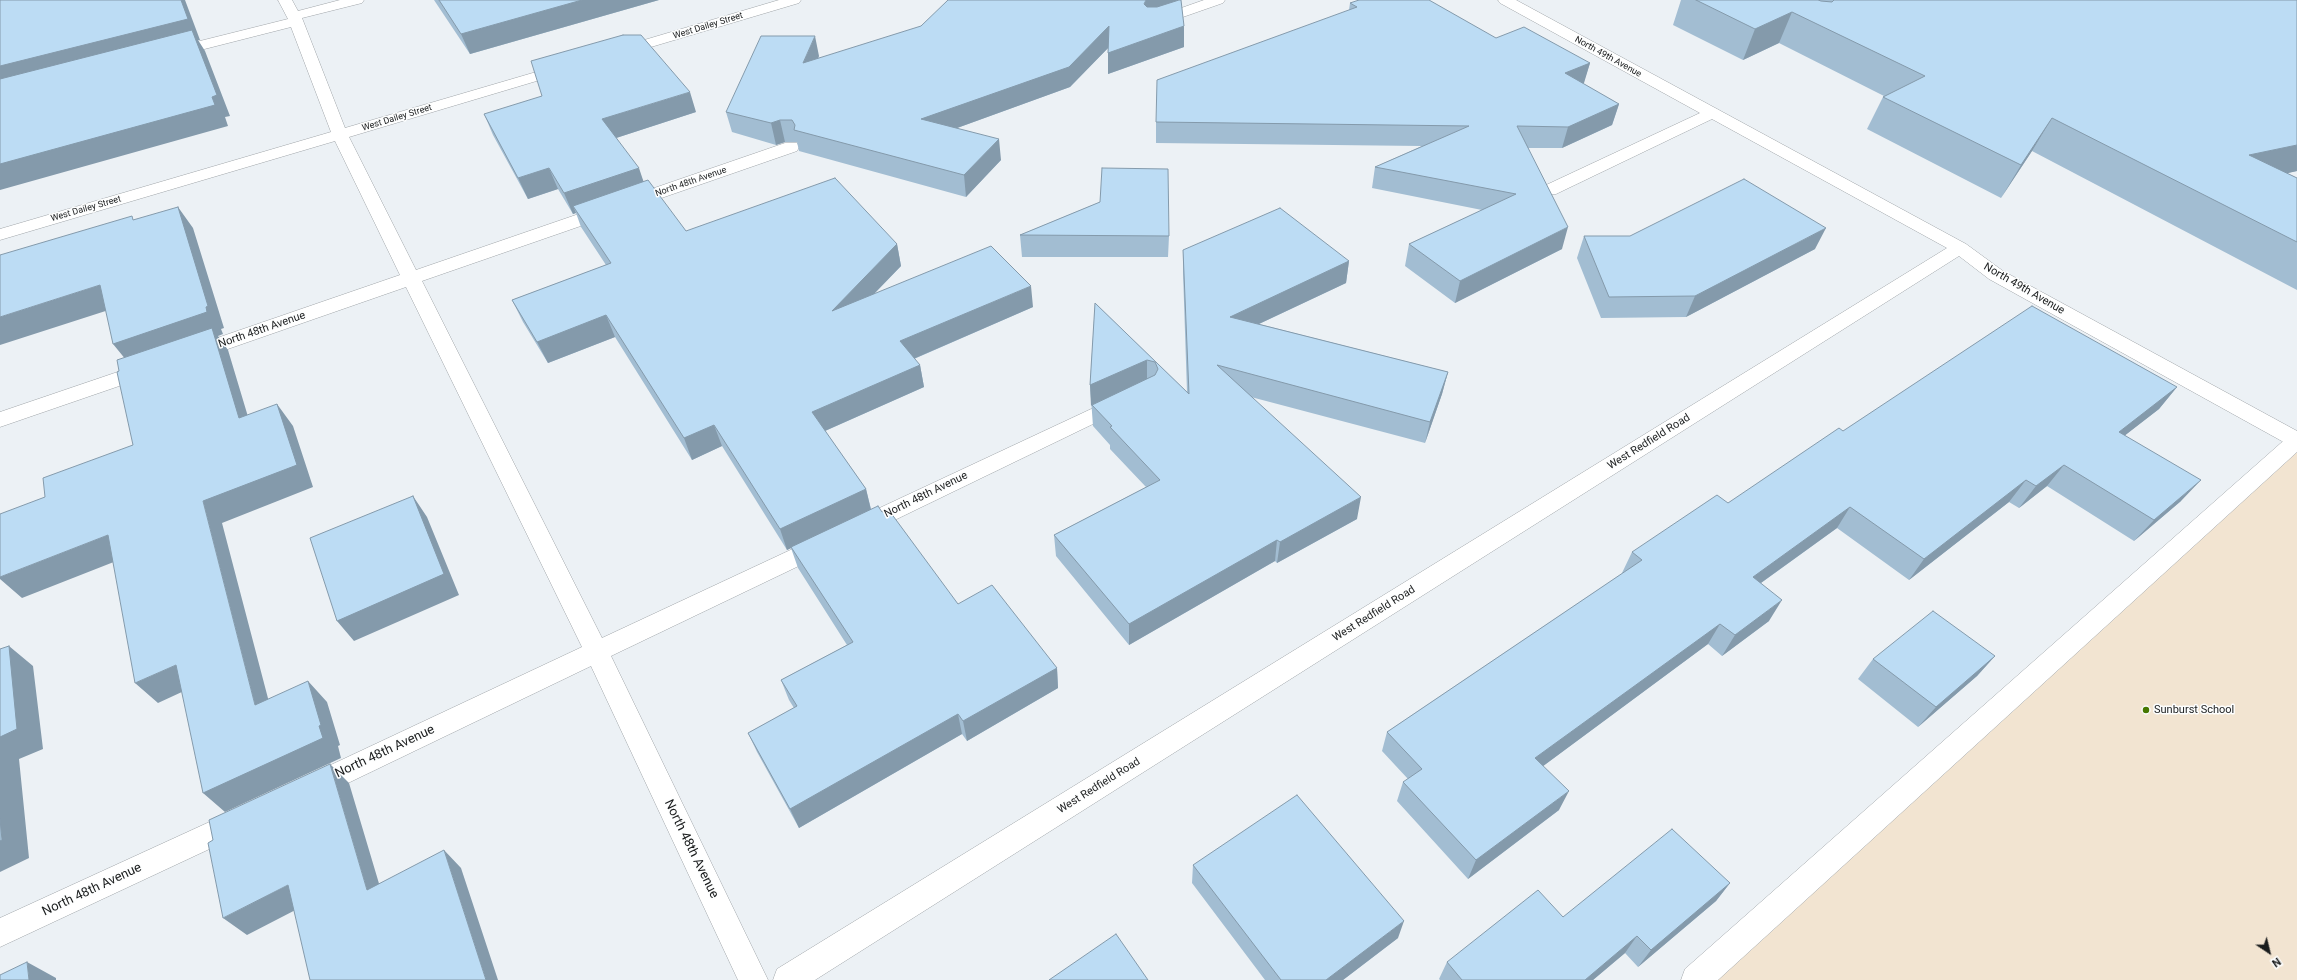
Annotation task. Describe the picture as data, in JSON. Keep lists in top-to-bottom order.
{
  "streets": {
    "street": [
      "West Dailey Street",
      "North 49th Avenue",
      "North 48th Avenue",
      "West Redfield Road"
    ]
  },
  "crossings": [
    ["West Dailey Street", "North 48th Avenue"],
    ["North 49th Avenue", "West Redfield Road"]
  ],
  "places": ["Sunburst School"],
  "north": "bottom right"
}
